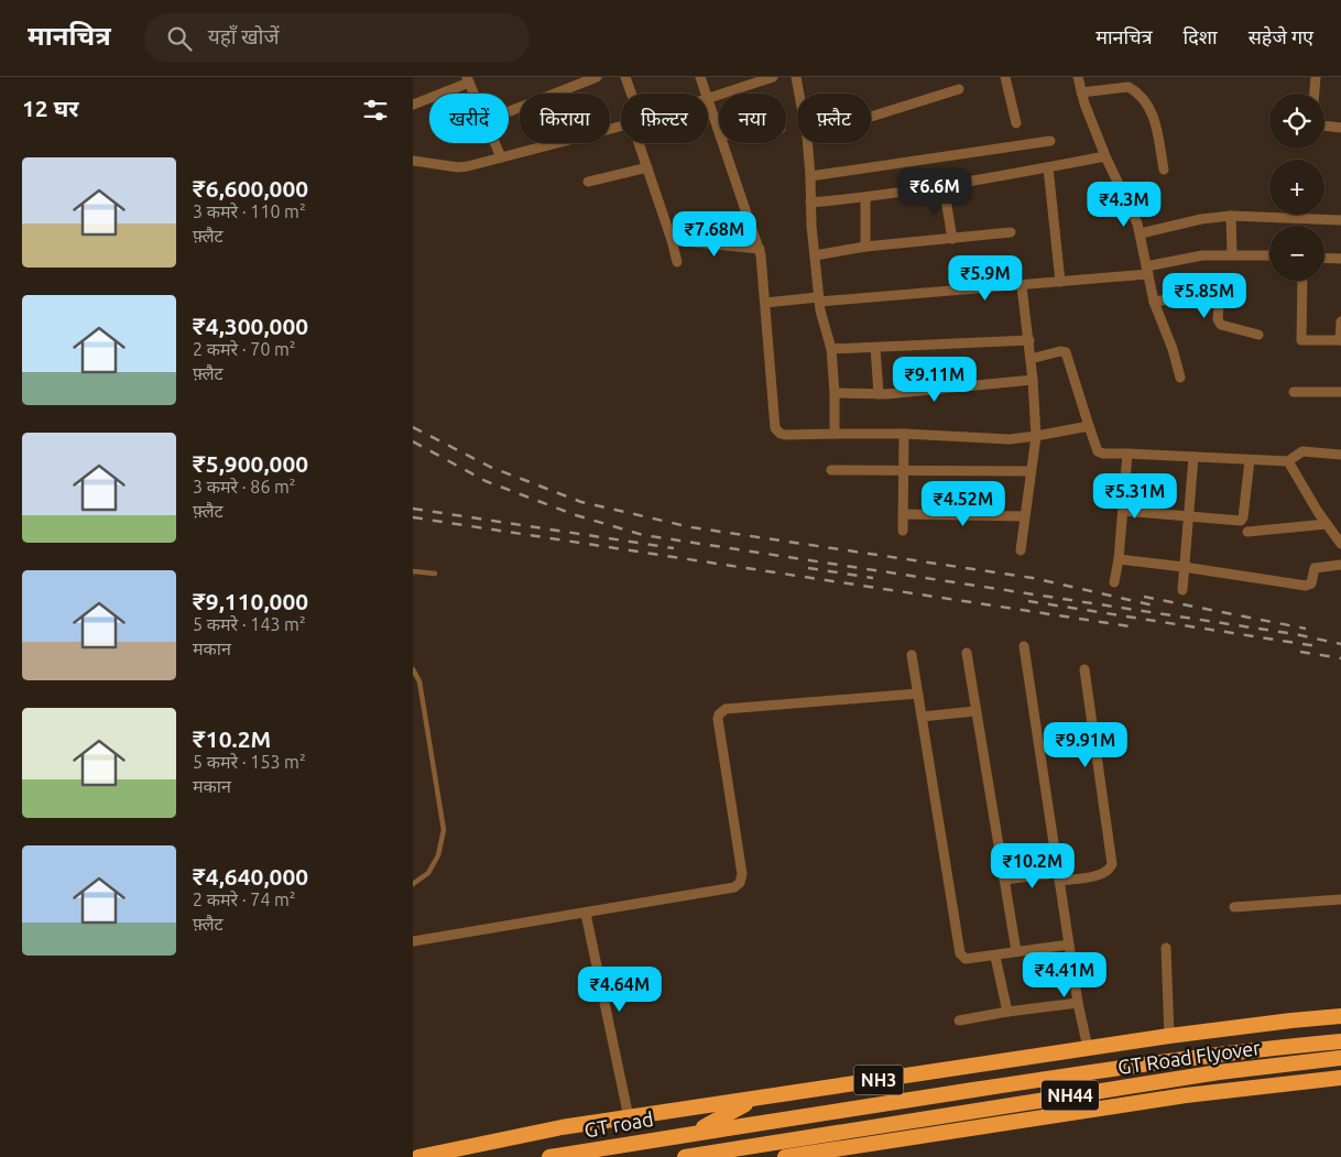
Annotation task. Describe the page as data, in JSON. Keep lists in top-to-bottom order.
{
  "streets": {
    "highway": [
      "GT Road Flyover",
      "NH3",
      "NH44",
      "GT road"
    ]
  },
  "crossings": [
    ["GT Road Flyover", "GT road"]
  ],
  "page": {
    "header": "मानचित्र",
    "search": "यहाँ खोजें",
    "nav": ["मानचित्र", "दिशा", "सहेजे गए"],
    "heading": "12 घर",
    "map_buttons": ["+", "−"],
    "chip": [
      "खरीदें",
      "किराया",
      "फ़िल्टर",
      "नया",
      "फ़्लैट"
    ],
    "list": [
      {
        "name": "₹6,600,000",
        "note": "3 कमरे · 110 m² · फ़्लैट"
      },
      {
        "name": "₹4,300,000",
        "note": "2 कमरे · 70 m² · फ़्लैट"
      },
      {
        "name": "₹5,900,000",
        "note": "3 कमरे · 86 m² · फ़्लैट"
      },
      {
        "name": "₹9,110,000",
        "note": "5 कमरे · 143 m² · मकान"
      },
      {
        "name": "₹10.2M",
        "note": "5 कमरे · 153 m² · मकान"
      },
      {
        "name": "₹4,640,000",
        "note": "2 कमरे · 74 m² · फ़्लैट"
      }
    ],
    "price": [
      "₹6.6M",
      "₹4.3M",
      "₹7.68M",
      "₹5.9M",
      "₹5.85M",
      "₹9.11M",
      "₹5.31M",
      "₹4.52M",
      "₹9.91M",
      "₹10.2M",
      "₹4.41M",
      "₹4.64M"
    ]
  }
}
